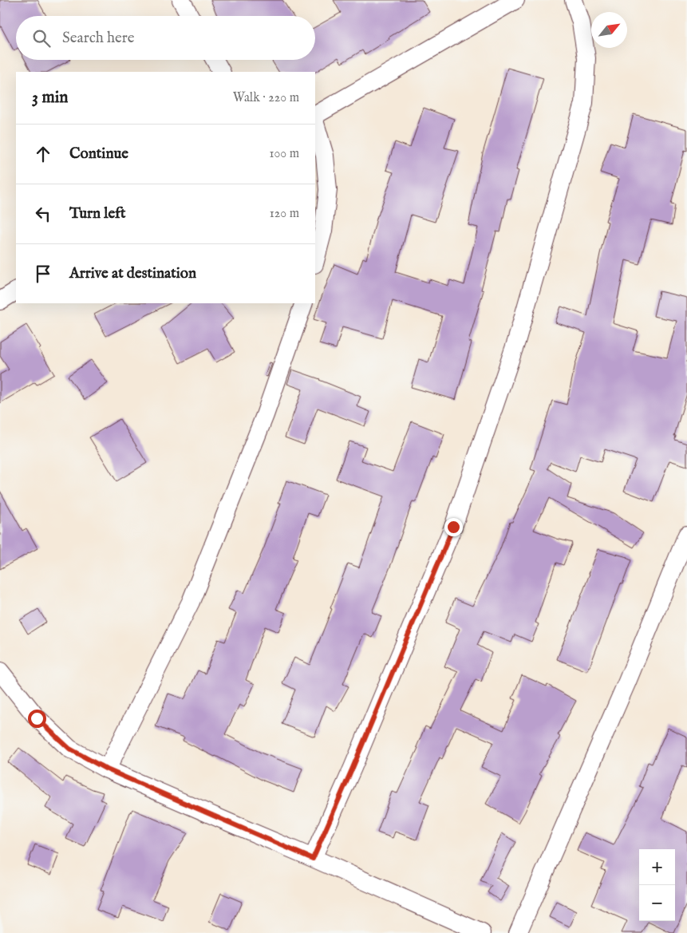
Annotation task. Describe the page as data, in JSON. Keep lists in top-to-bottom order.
{
  "north": "top right",
  "page": {
    "search": "Search here",
    "heading": ["3 min", "Walk · 220 m"],
    "list": [
      ["Continue", "100 m"],
      ["Turn left", "120 m"],
      "Arrive at destination"
    ],
    "map_buttons": ["+", "−"]
  }
}
